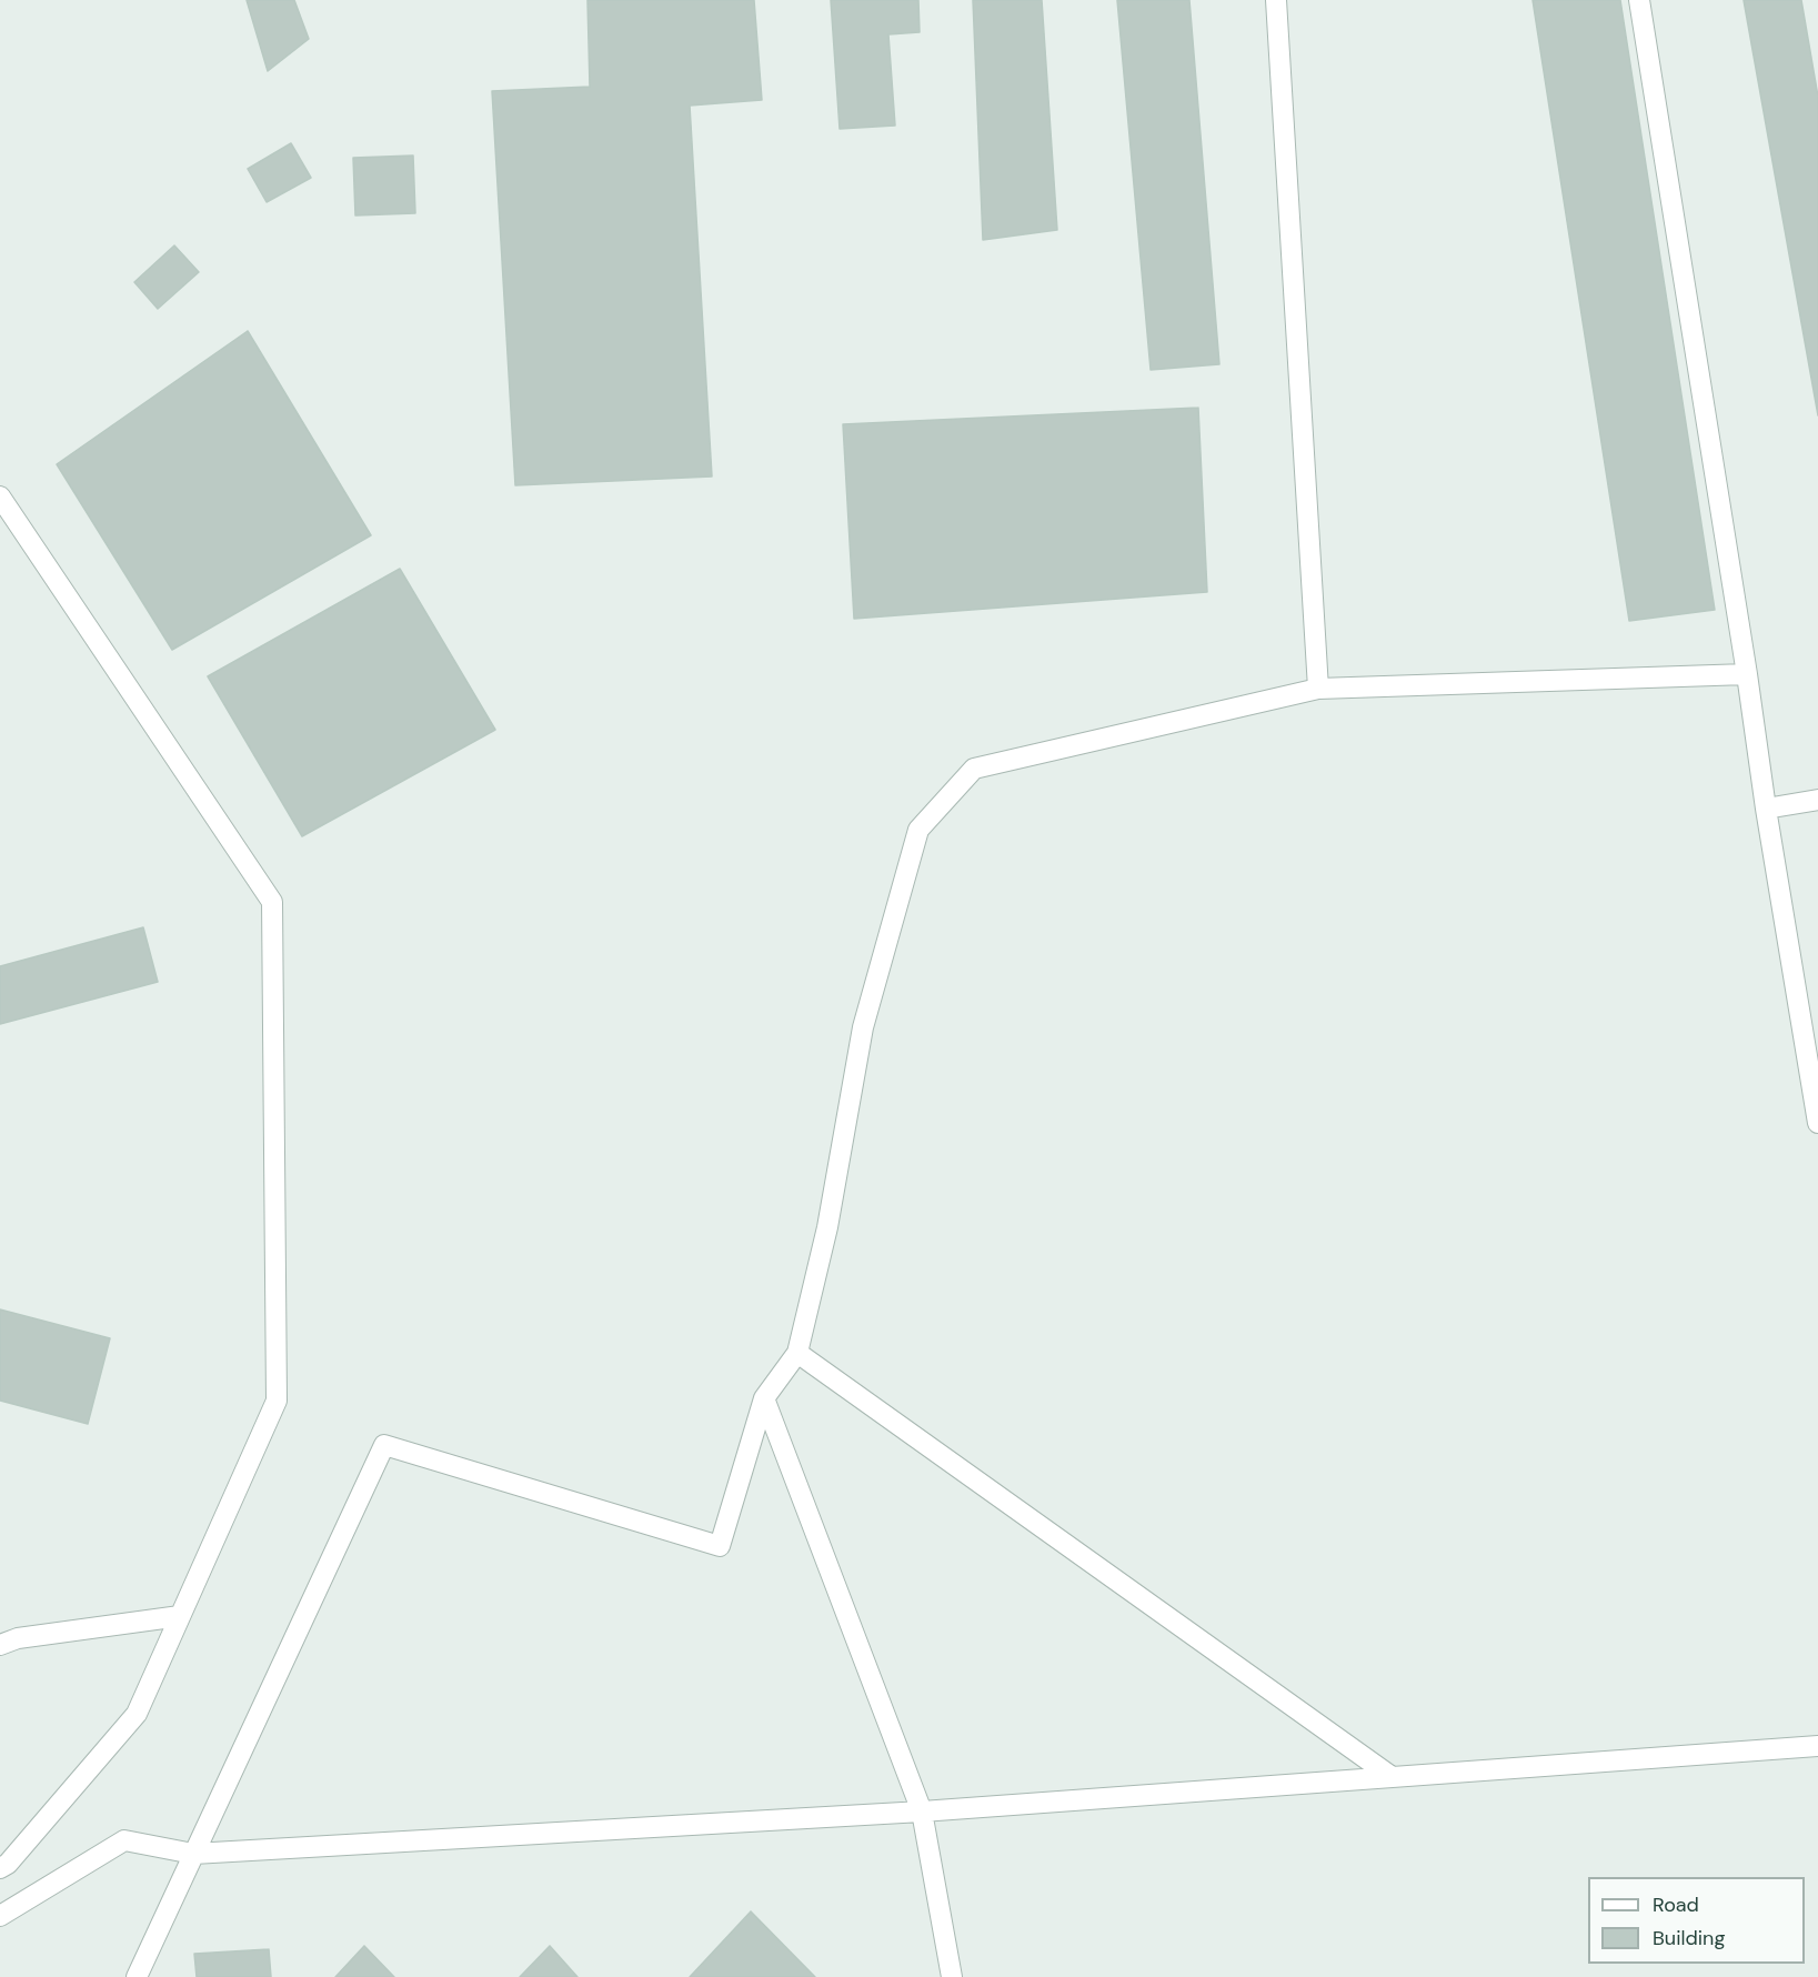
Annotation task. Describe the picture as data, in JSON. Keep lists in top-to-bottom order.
{
  "legend": ["Road", "Building"]
}
